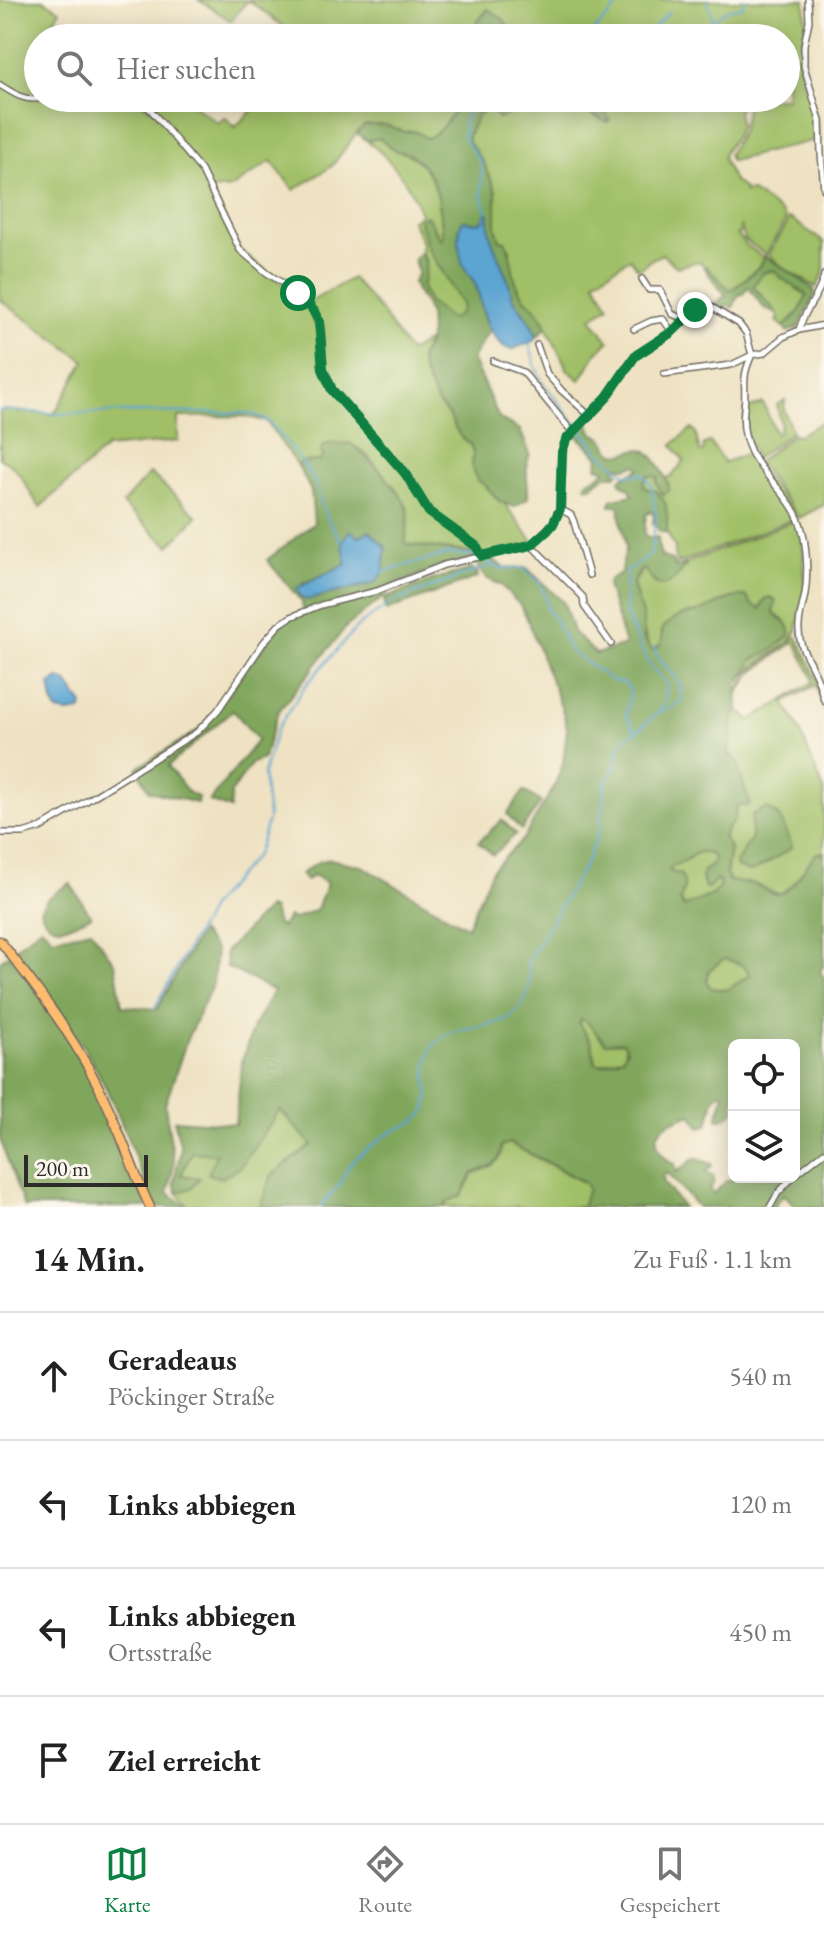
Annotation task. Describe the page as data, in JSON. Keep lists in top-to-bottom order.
{
  "scale_bar": "200 m",
  "page": {
    "search": "Hier suchen",
    "scale": "200 m",
    "heading": ["14 Min.", "Zu Fuß · 1.1 km"],
    "list": [
      ["Geradeaus", "Pöckinger Straße", "540 m"],
      ["Links abbiegen", "120 m"],
      ["Links abbiegen", "Ortsstraße", "450 m"],
      "Ziel erreicht"
    ],
    "nav": ["Karte", "Route", "Gespeichert"]
  }
}
